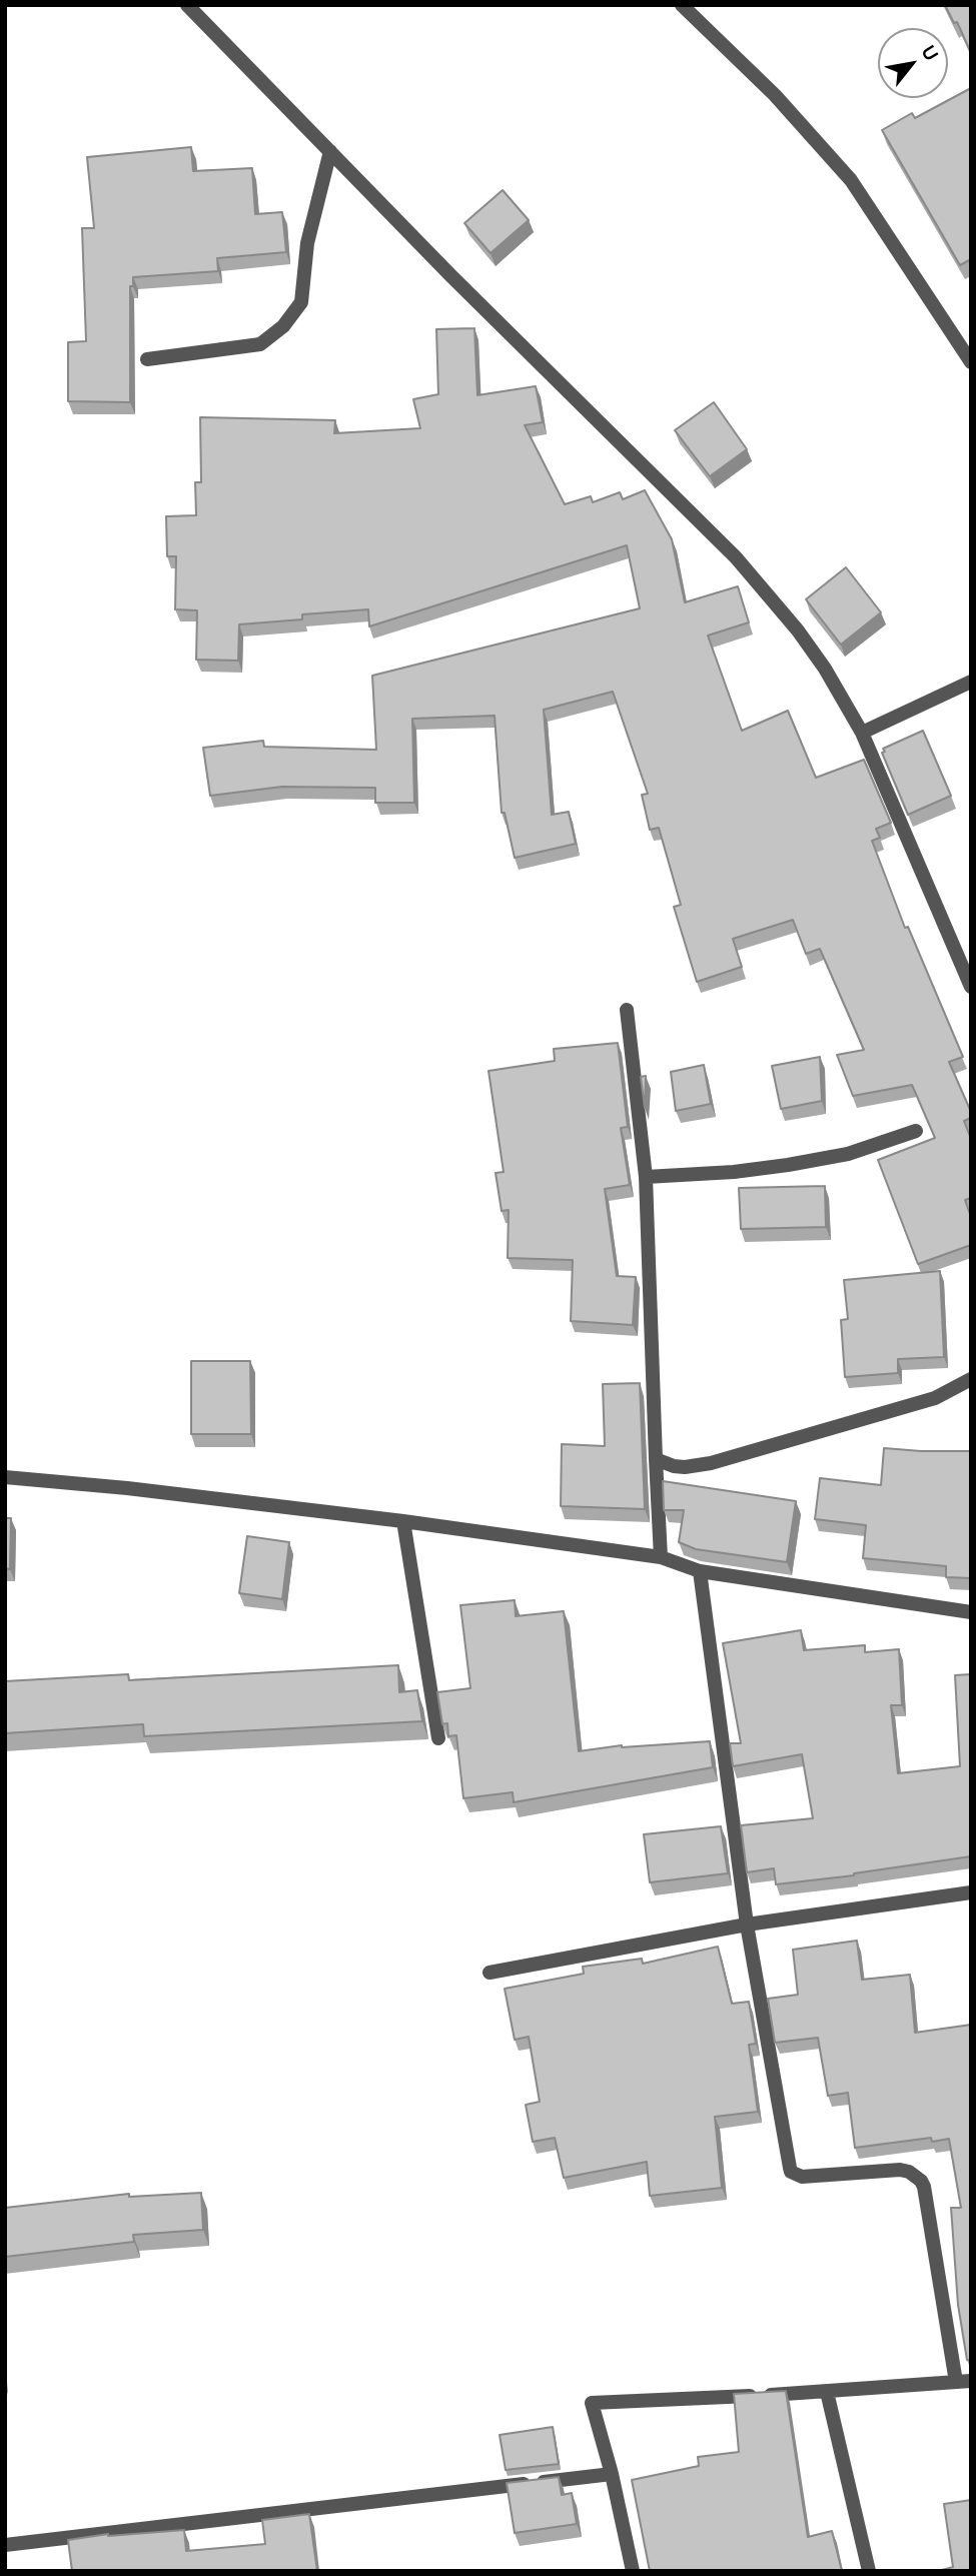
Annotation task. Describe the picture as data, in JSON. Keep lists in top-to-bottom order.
{
  "north": "top right"
}
